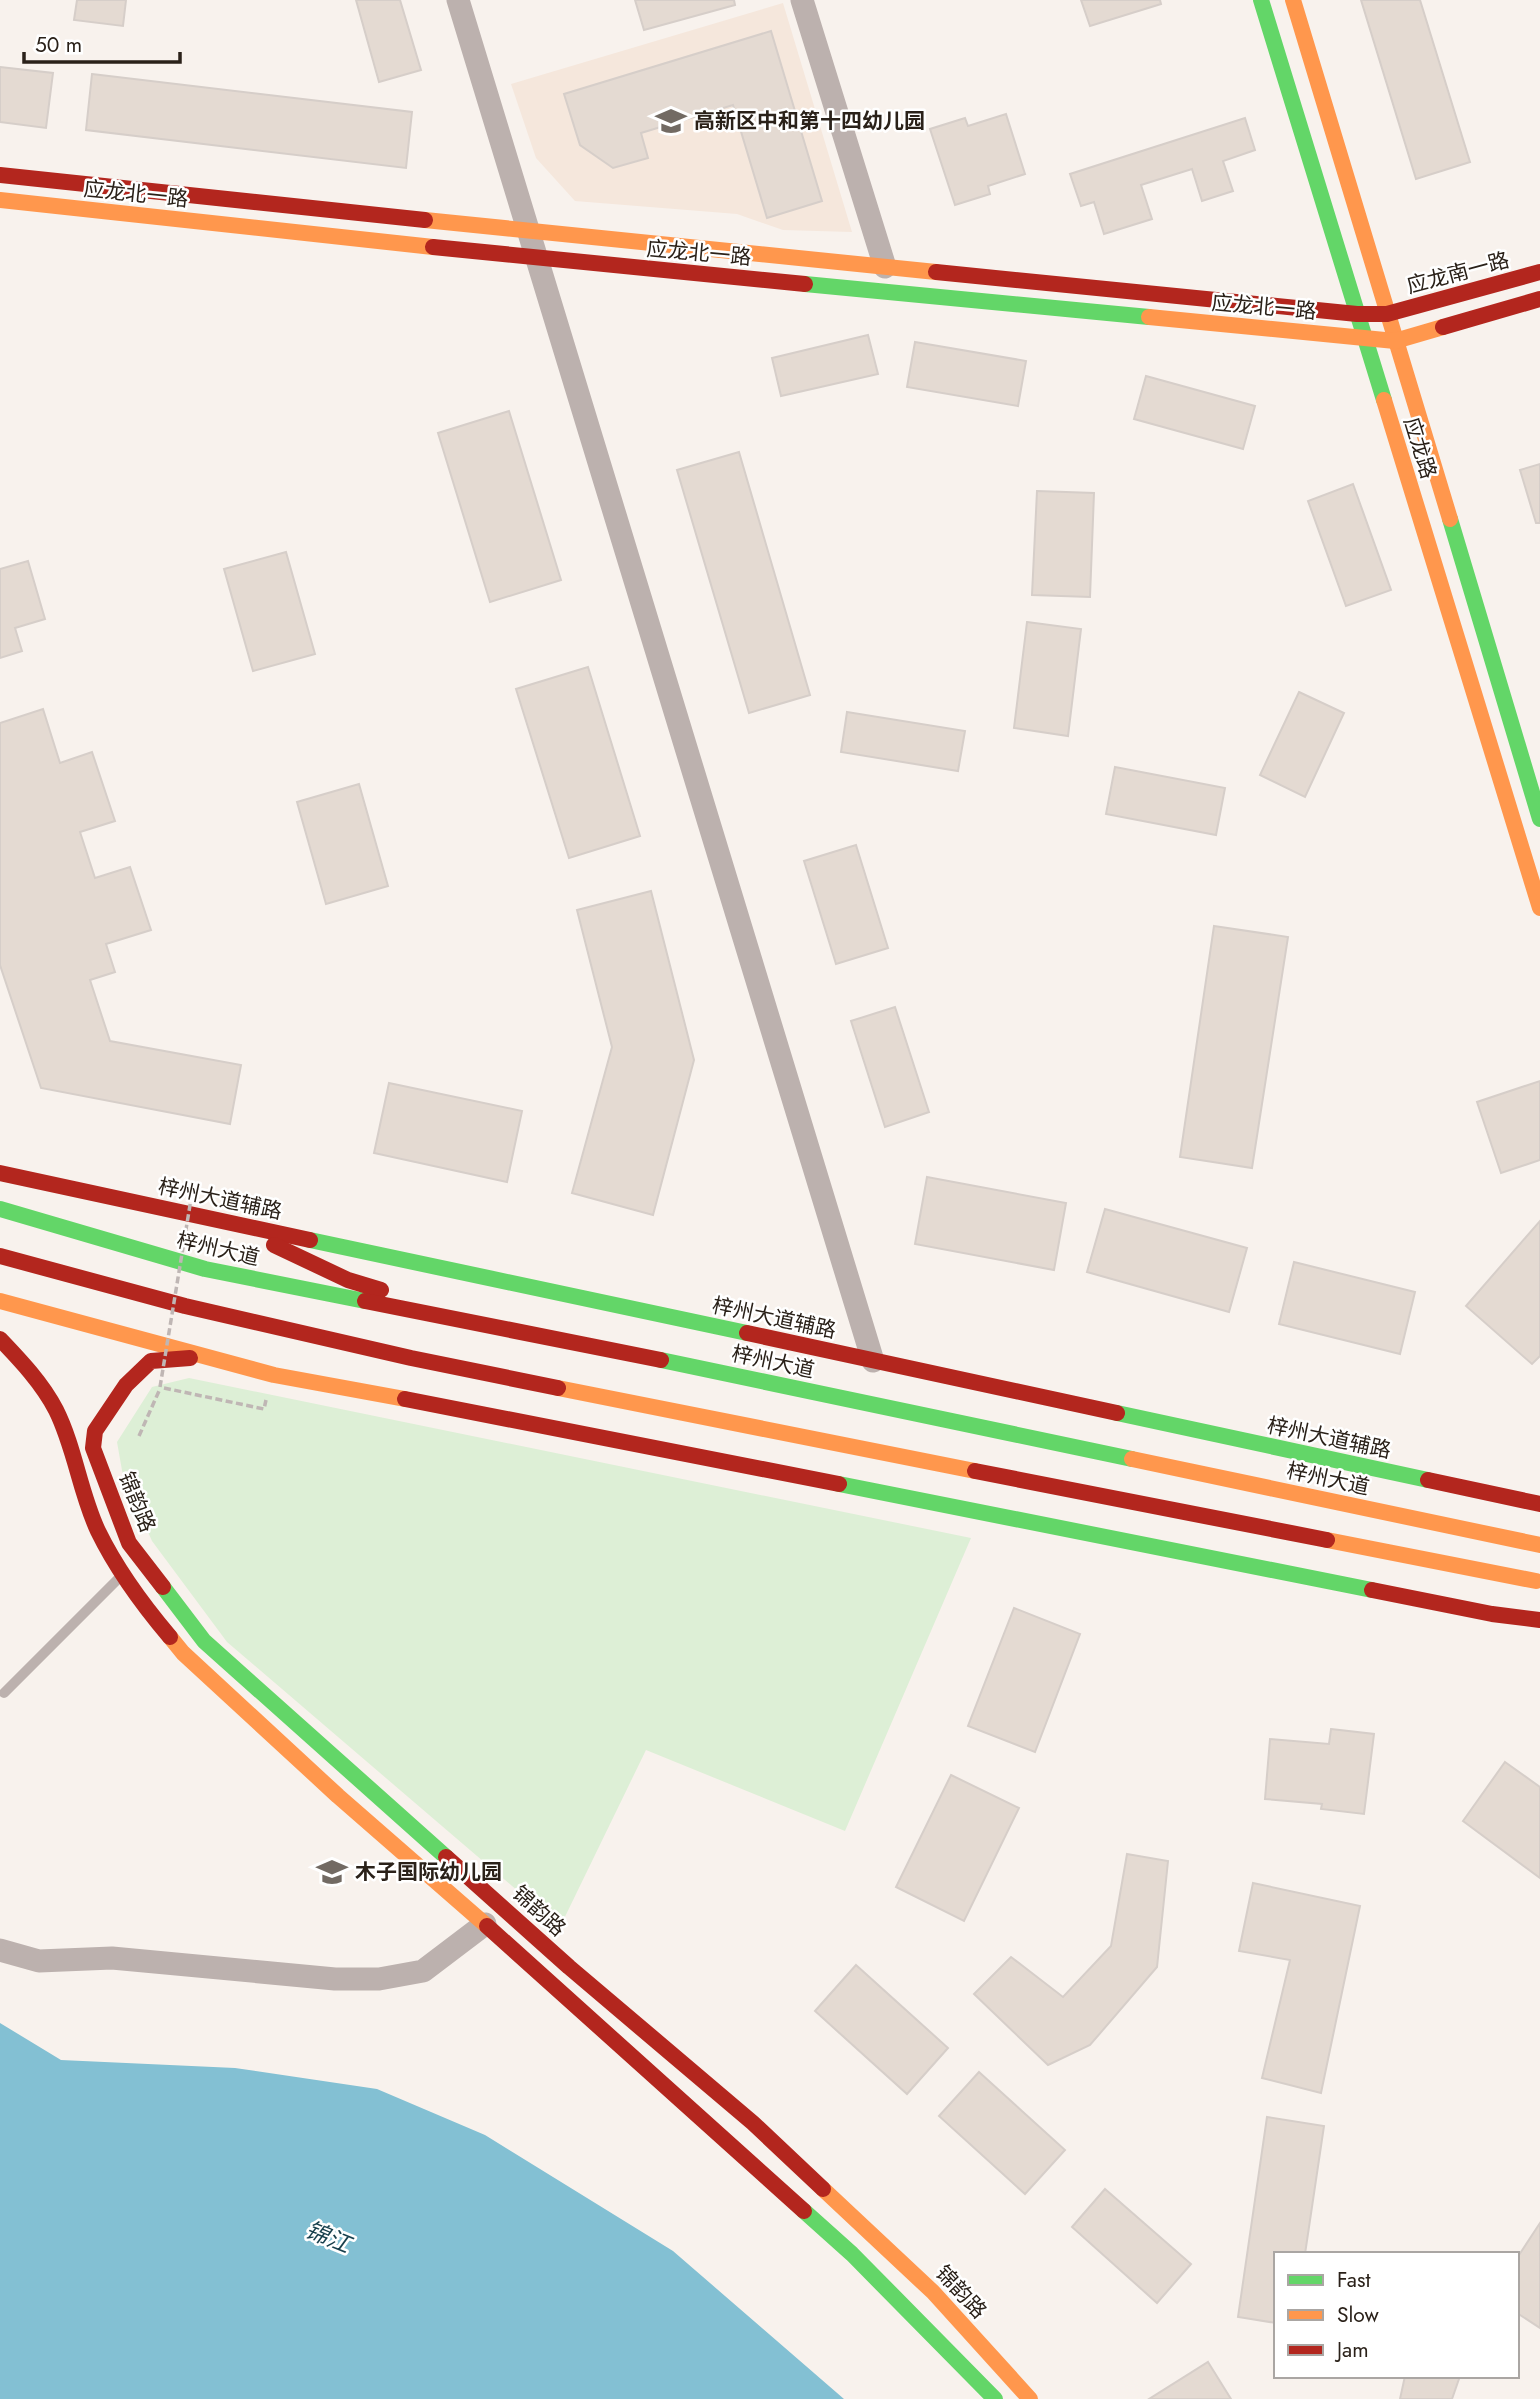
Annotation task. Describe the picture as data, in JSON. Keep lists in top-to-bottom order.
{
  "streets": {
    "main road": [
      "应龙北一路",
      "应龙南一路",
      "应龙路",
      "梓州大道辅路",
      "梓州大道",
      "锦韵路"
    ]
  },
  "crossings": [
    ["应龙北一路", "应龙南一路"],
    ["应龙北一路", "应龙路"],
    ["应龙南一路", "应龙路"]
  ],
  "water": ["锦江"],
  "places": {
    "school or university": ["高新区中和第十四幼儿园", "木子国际幼儿园"]
  },
  "legend": ["Fast", "Slow", "Jam"],
  "scale_bar": "50 m"
}
